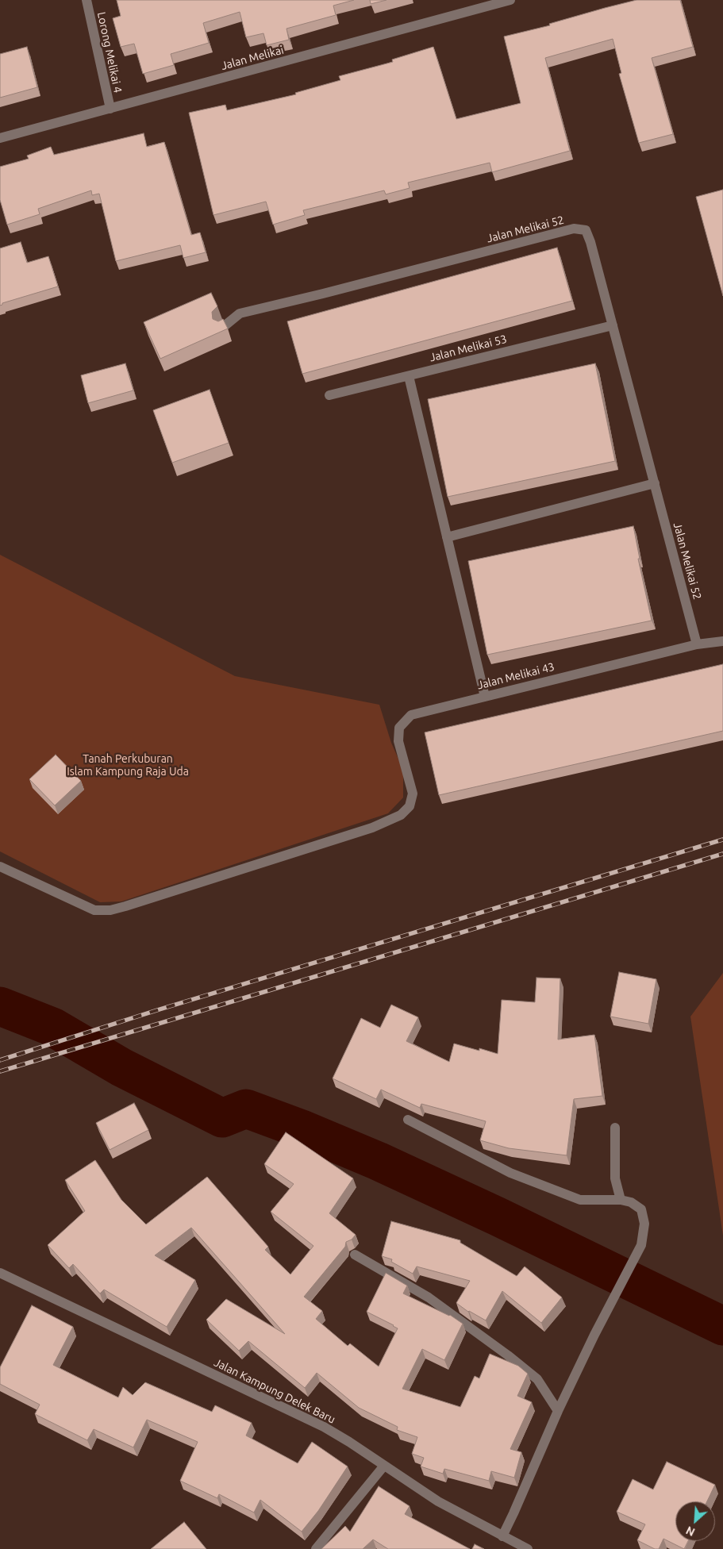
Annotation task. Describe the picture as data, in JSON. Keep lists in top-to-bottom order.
{
  "streets": {
    "street": [
      "Lorong Melikai 4",
      "Jalan Melikai",
      "Jalan Melikai 52",
      "Jalan Melikai 53",
      "Jalan Melikai 43",
      "Jalan Kampung Delek Baru"
    ]
  },
  "crossings": [
    ["Lorong Melikai 4", "Jalan Melikai"],
    ["Jalan Melikai 52", "Jalan Melikai 53"],
    ["Jalan Melikai 52", "Jalan Melikai 43"]
  ],
  "parks": ["Tanah Perkuburan Islam Kampung Raja Uda"],
  "north": "bottom left"
}
